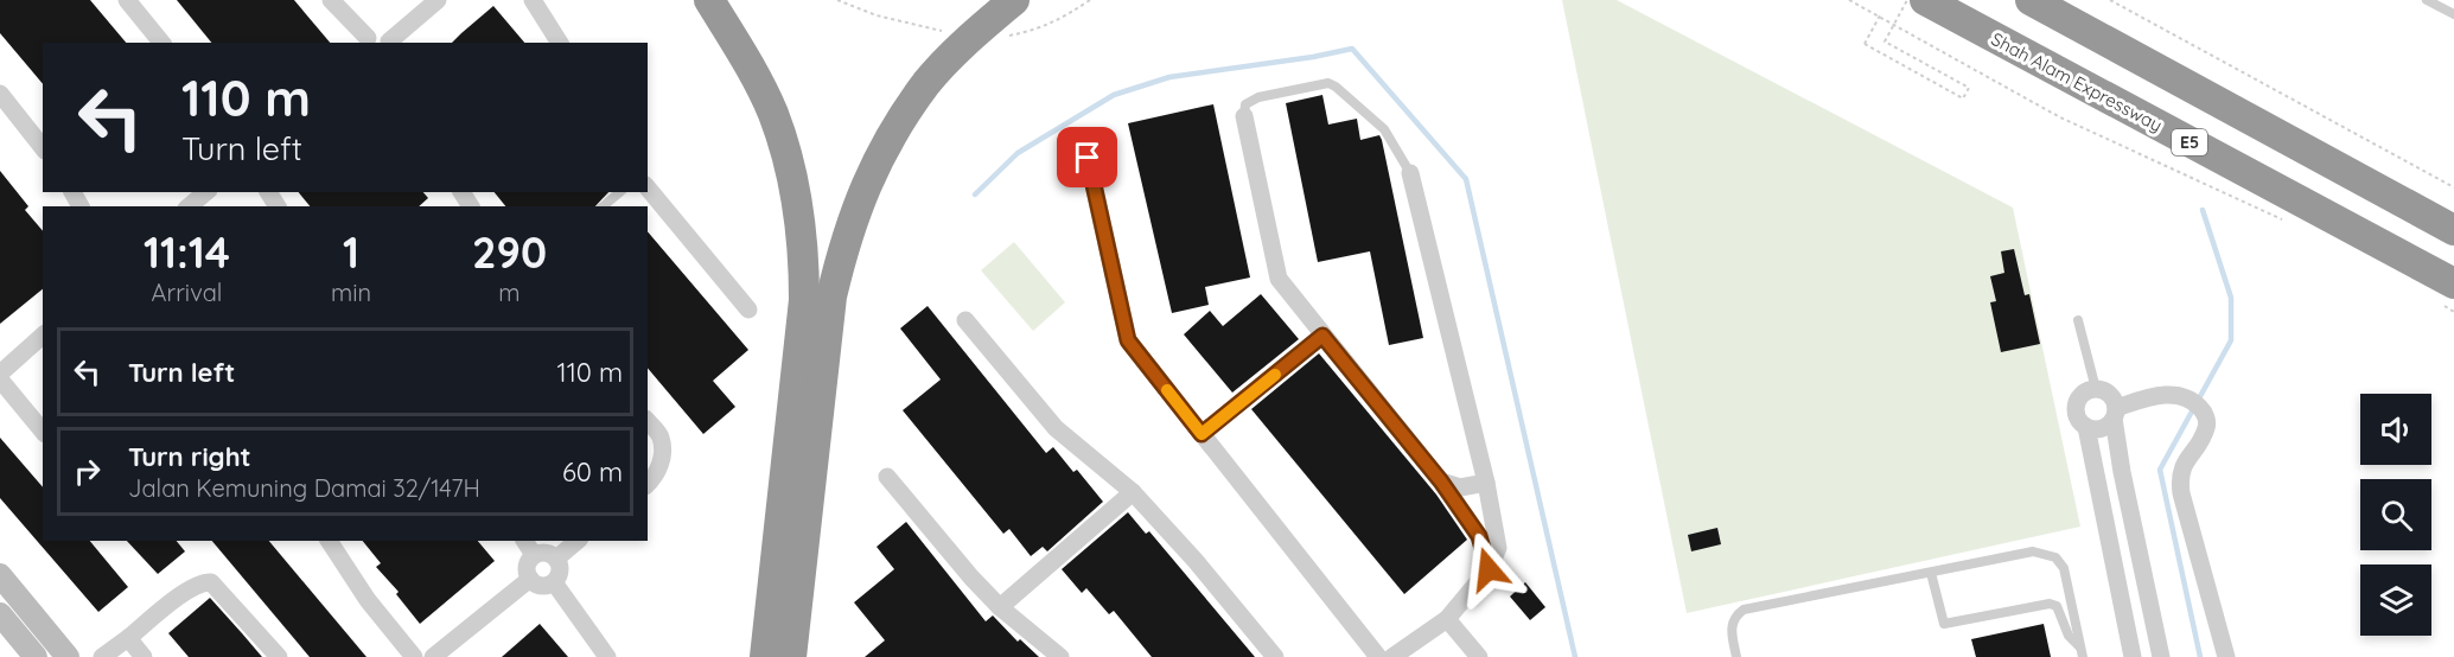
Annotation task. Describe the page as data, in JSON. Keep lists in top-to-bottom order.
{
  "streets": {
    "highway": ["Shah Alam Expressway", "E5"]
  },
  "page": {
    "turn": ["110 m", "Turn left"],
    "eta": [
      "11:14",
      "Arrival",
      "1",
      "min",
      "290",
      "m"
    ],
    "list": [
      {
        "name": "Turn left",
        "value": "110 m"
      },
      {
        "name": "Turn right",
        "note": "Jalan Kemuning Damai 32/147H",
        "value": "60 m"
      }
    ]
  }
}
